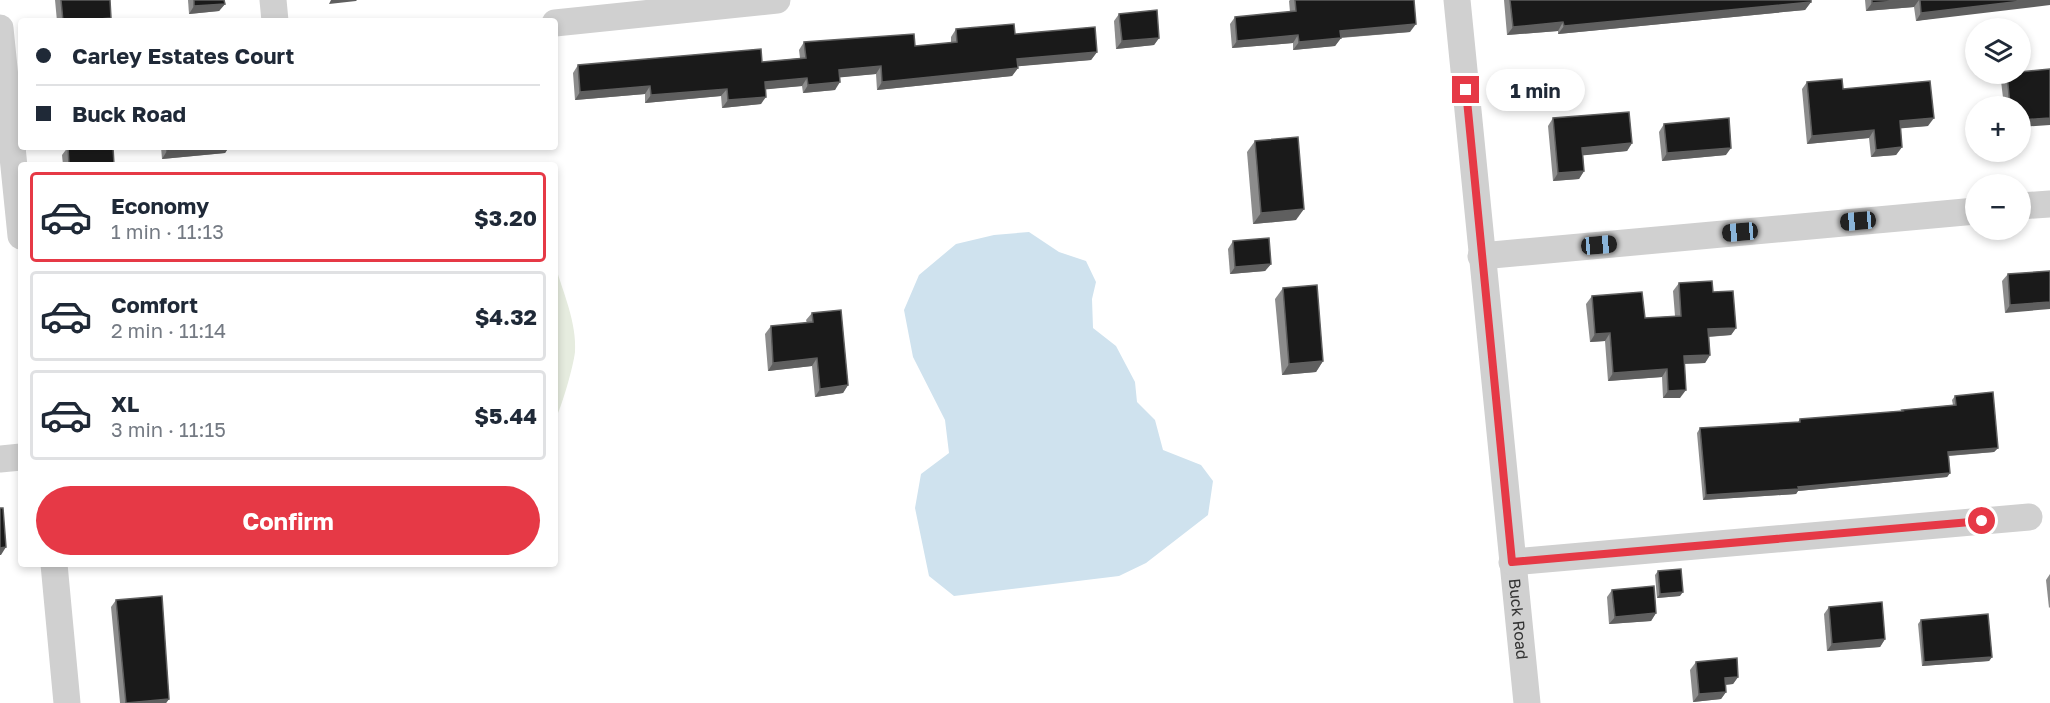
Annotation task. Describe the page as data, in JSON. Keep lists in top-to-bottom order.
{
  "streets": {
    "street": ["Buck Road"]
  },
  "page": {
    "map_buttons": ["+", "−"],
    "banner": ["Carley Estates Court", "Buck Road"],
    "bubble": "1 min",
    "list": [
      {
        "name": "Economy",
        "note": "1 min · 11:13",
        "value": "$3.20"
      },
      {
        "name": "Comfort",
        "note": "2 min · 11:14",
        "value": "$4.32"
      },
      {
        "name": "XL",
        "note": "3 min · 11:15",
        "value": "$5.44"
      }
    ],
    "buttons": "Confirm"
  }
}
